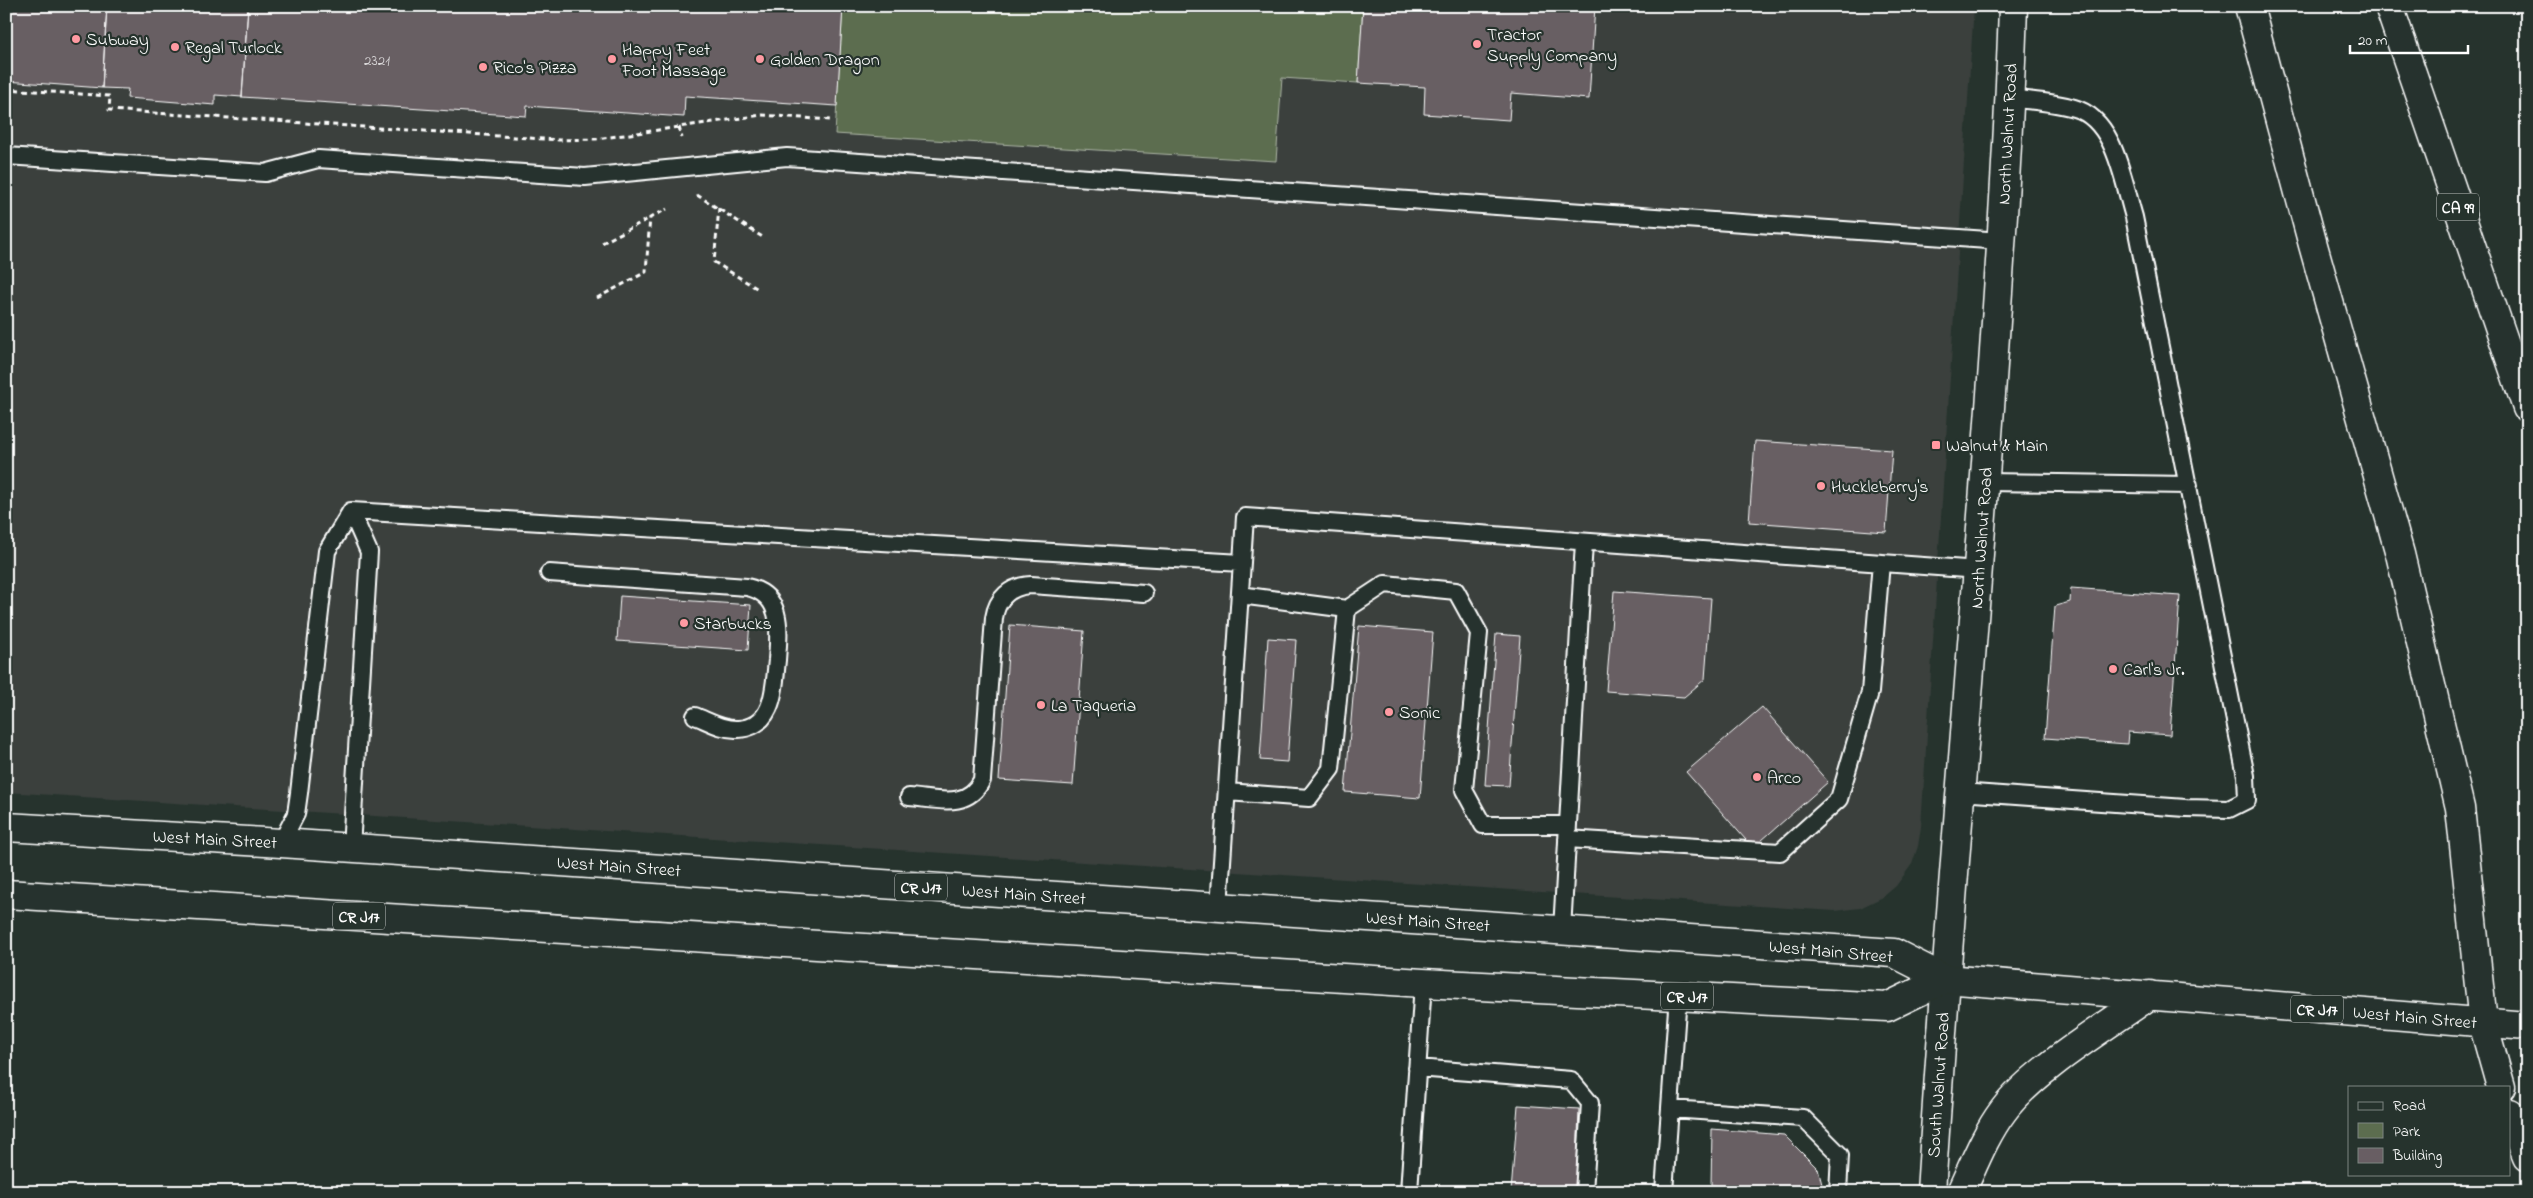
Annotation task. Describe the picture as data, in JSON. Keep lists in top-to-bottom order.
{
  "streets": {
    "main road": [
      "North Walnut Road",
      "CA 99",
      "West Main Street",
      "CR J17",
      "South Walnut Road"
    ]
  },
  "crossings": [
    ["North Walnut Road", "West Main Street"],
    ["North Walnut Road", "CR J17"],
    ["North Walnut Road", "South Walnut Road"],
    ["West Main Street", "CR J17"],
    ["West Main Street", "South Walnut Road"],
    ["CR J17", "South Walnut Road"]
  ],
  "places": {
    "other": [
      "Subway",
      "Tractor Supply Company",
      "Regal Turlock",
      "Happy Feet Foot Massage",
      "Golden Dragon",
      "Rico's Pizza",
      "Huckleberry's",
      "Starbucks",
      "Carl's Jr.",
      "La Taqueria",
      "Sonic",
      "Arco"
    ],
    "transit": ["Walnut & Main"]
  },
  "house_numbers": ["2321"],
  "legend": ["Road", "Park", "Building"],
  "scale_bar": "20 m"
}
